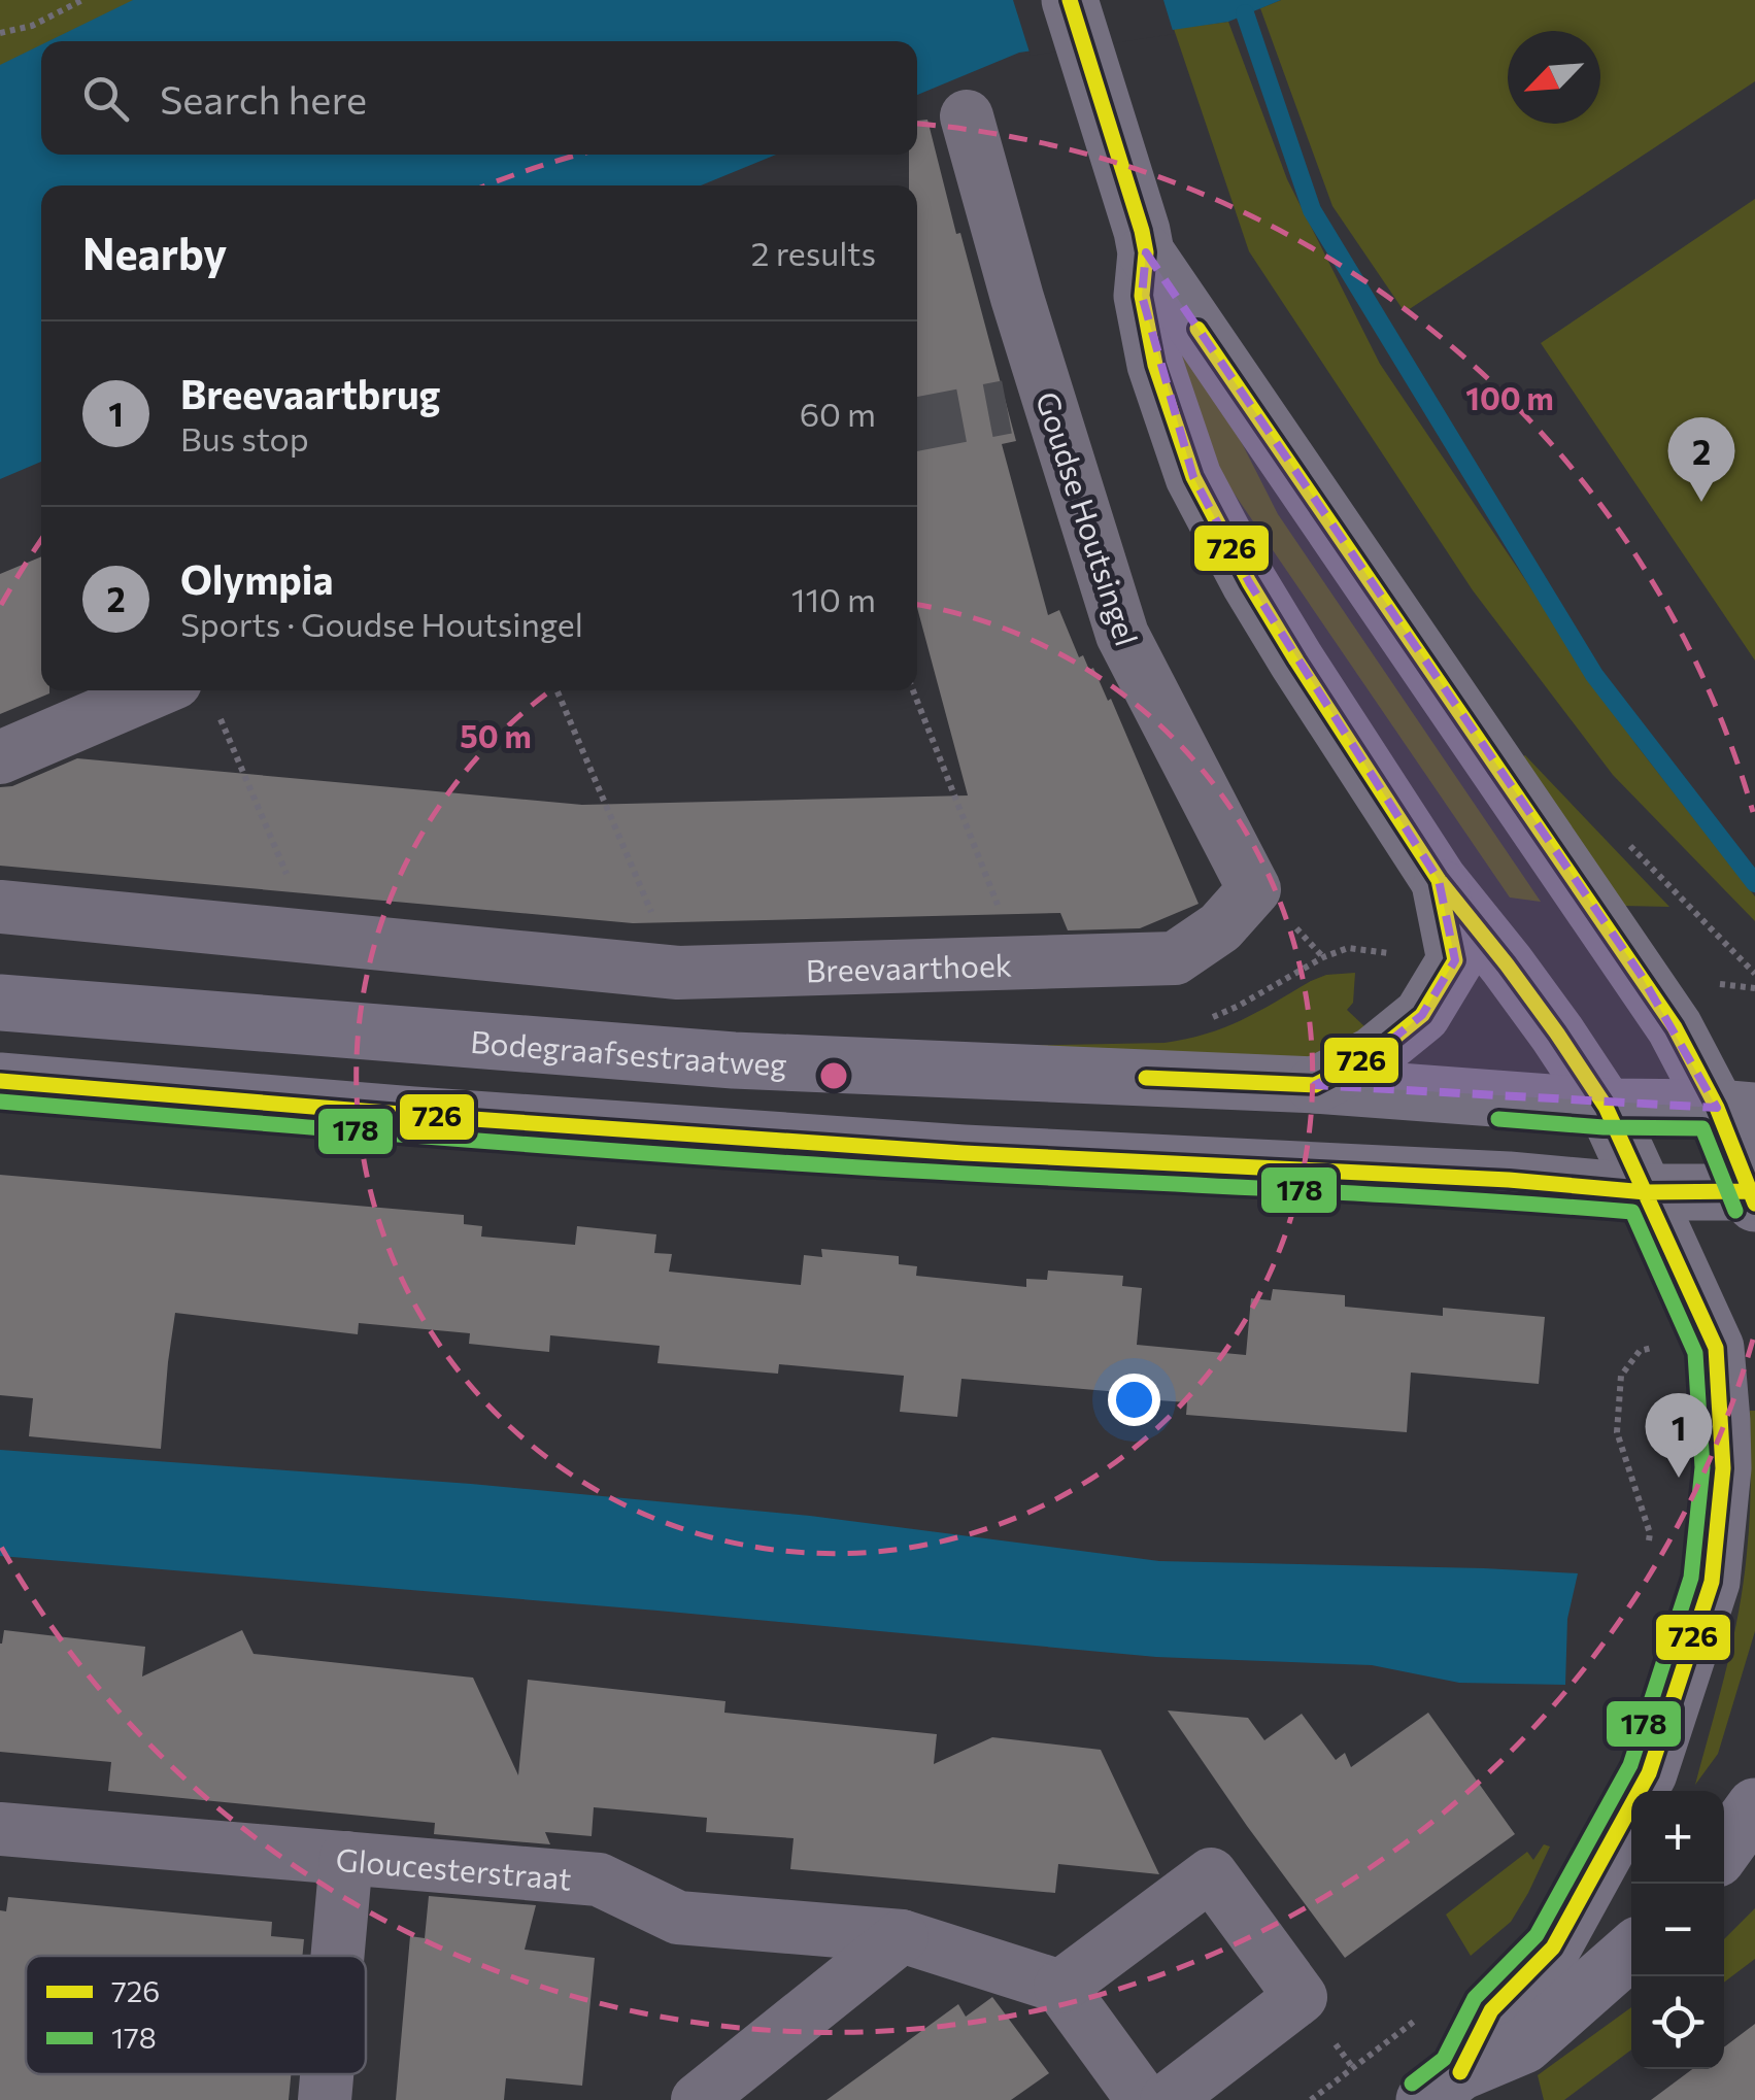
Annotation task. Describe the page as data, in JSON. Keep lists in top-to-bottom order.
{
  "streets": {
    "main road": ["Bodegraafsestraatweg"],
    "street": ["Goudse Houtsingel", "Breevaarthoek", "Gloucesterstraat"]
  },
  "crossings": [
    ["Goudse Houtsingel", "Breevaarthoek"]
  ],
  "lines": ["transit line 726", "transit line 178"],
  "legend": ["726", "178"],
  "north": "bottom left",
  "page": {
    "search": "Search here",
    "heading": ["Nearby", "2 results"],
    "list": [
      {
        "mark": "1",
        "name": "Breevaartbrug",
        "note": "Bus stop",
        "value": "60 m"
      },
      {
        "mark": "2",
        "name": "Olympia",
        "note": "Sports · Goudse Houtsingel",
        "value": "110 m"
      }
    ],
    "pins": ["2", "1"],
    "map_buttons": ["+", "−"]
  },
  "rings": ["100 m", "50 m"]
}
